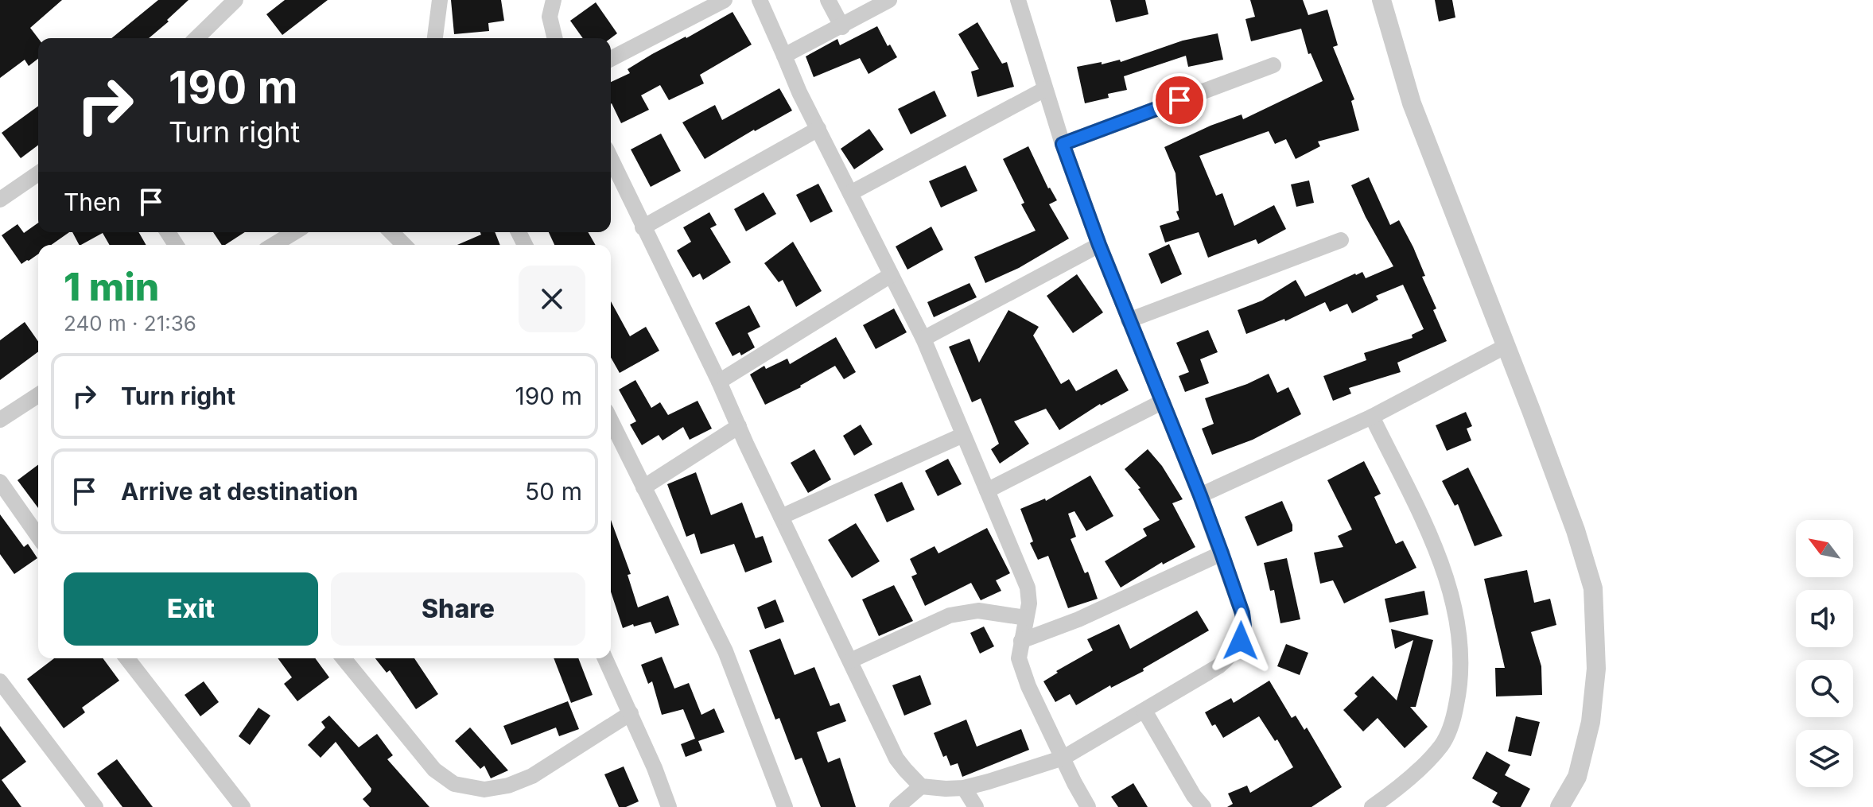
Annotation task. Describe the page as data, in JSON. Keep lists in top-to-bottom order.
{
  "north": "top left",
  "page": {
    "turn": ["190 m", "Turn right"],
    "then": "Then",
    "heading": ["1 min", "240 m · 21:36"],
    "list": [
      {
        "name": "Turn right",
        "value": "190 m"
      },
      {
        "name": "Arrive at destination",
        "value": "50 m"
      }
    ],
    "buttons": ["Exit", "Share"]
  }
}
